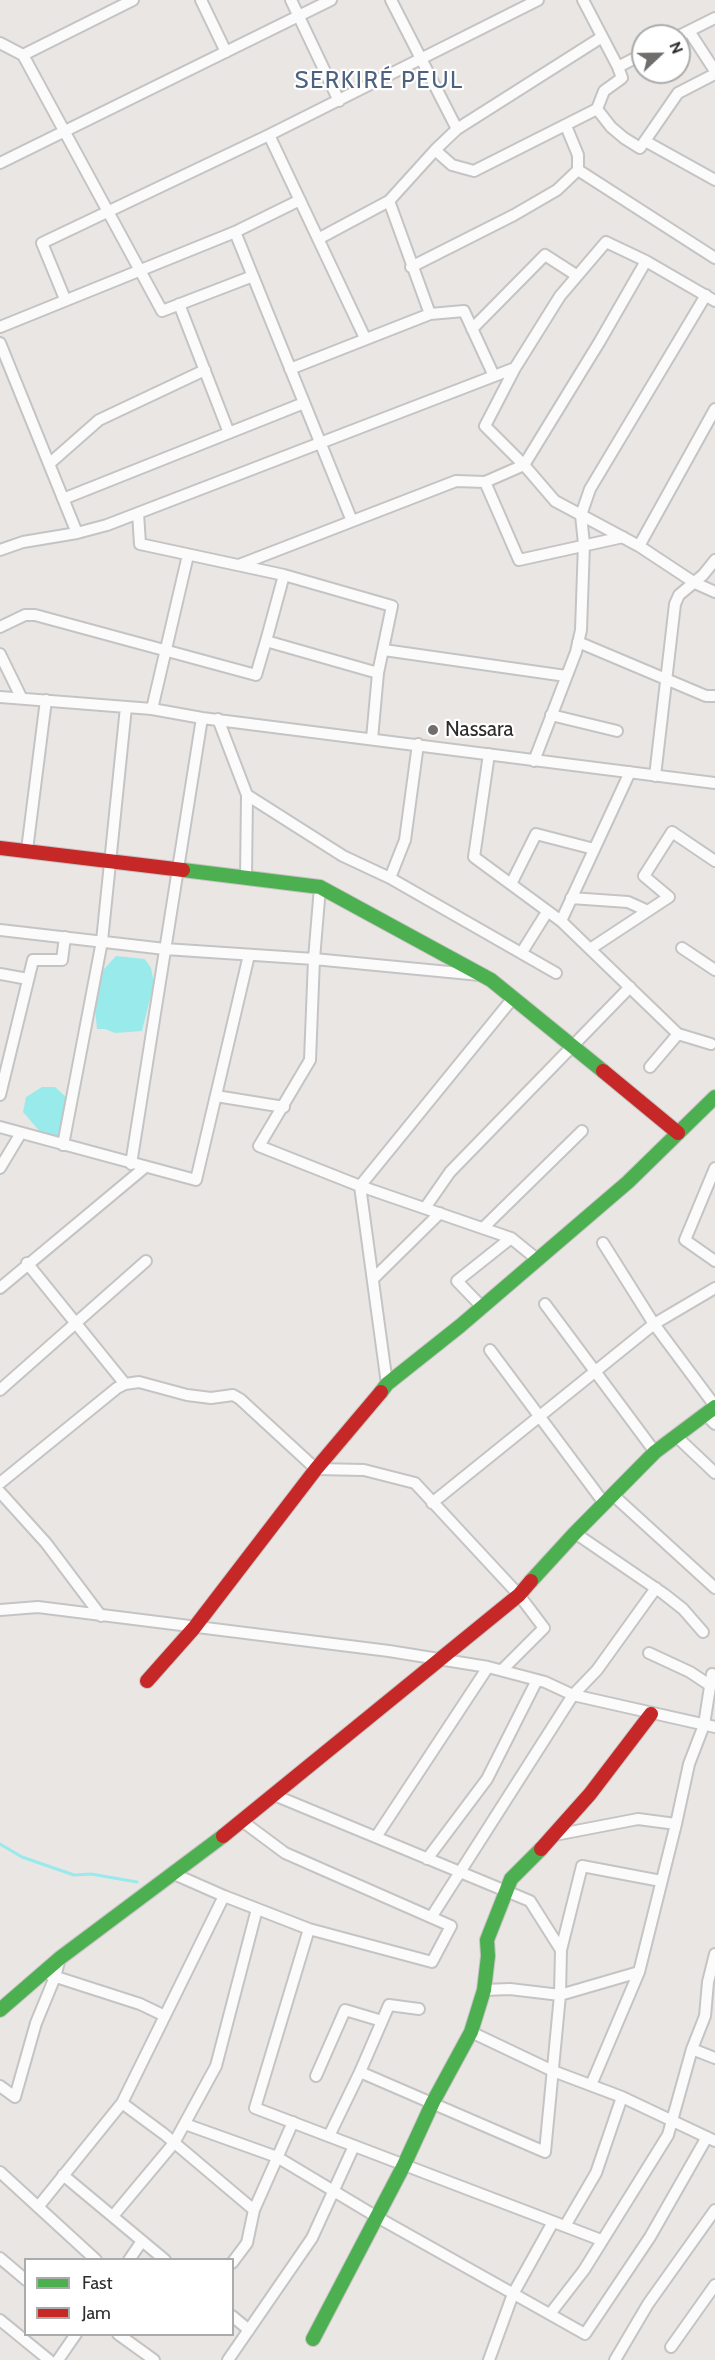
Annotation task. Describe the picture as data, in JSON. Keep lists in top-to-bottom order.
{
  "districts": ["SERKIRÉ PEUL"],
  "places": ["Nassara"],
  "legend": ["Fast", "Jam"],
  "north": "right"
}
